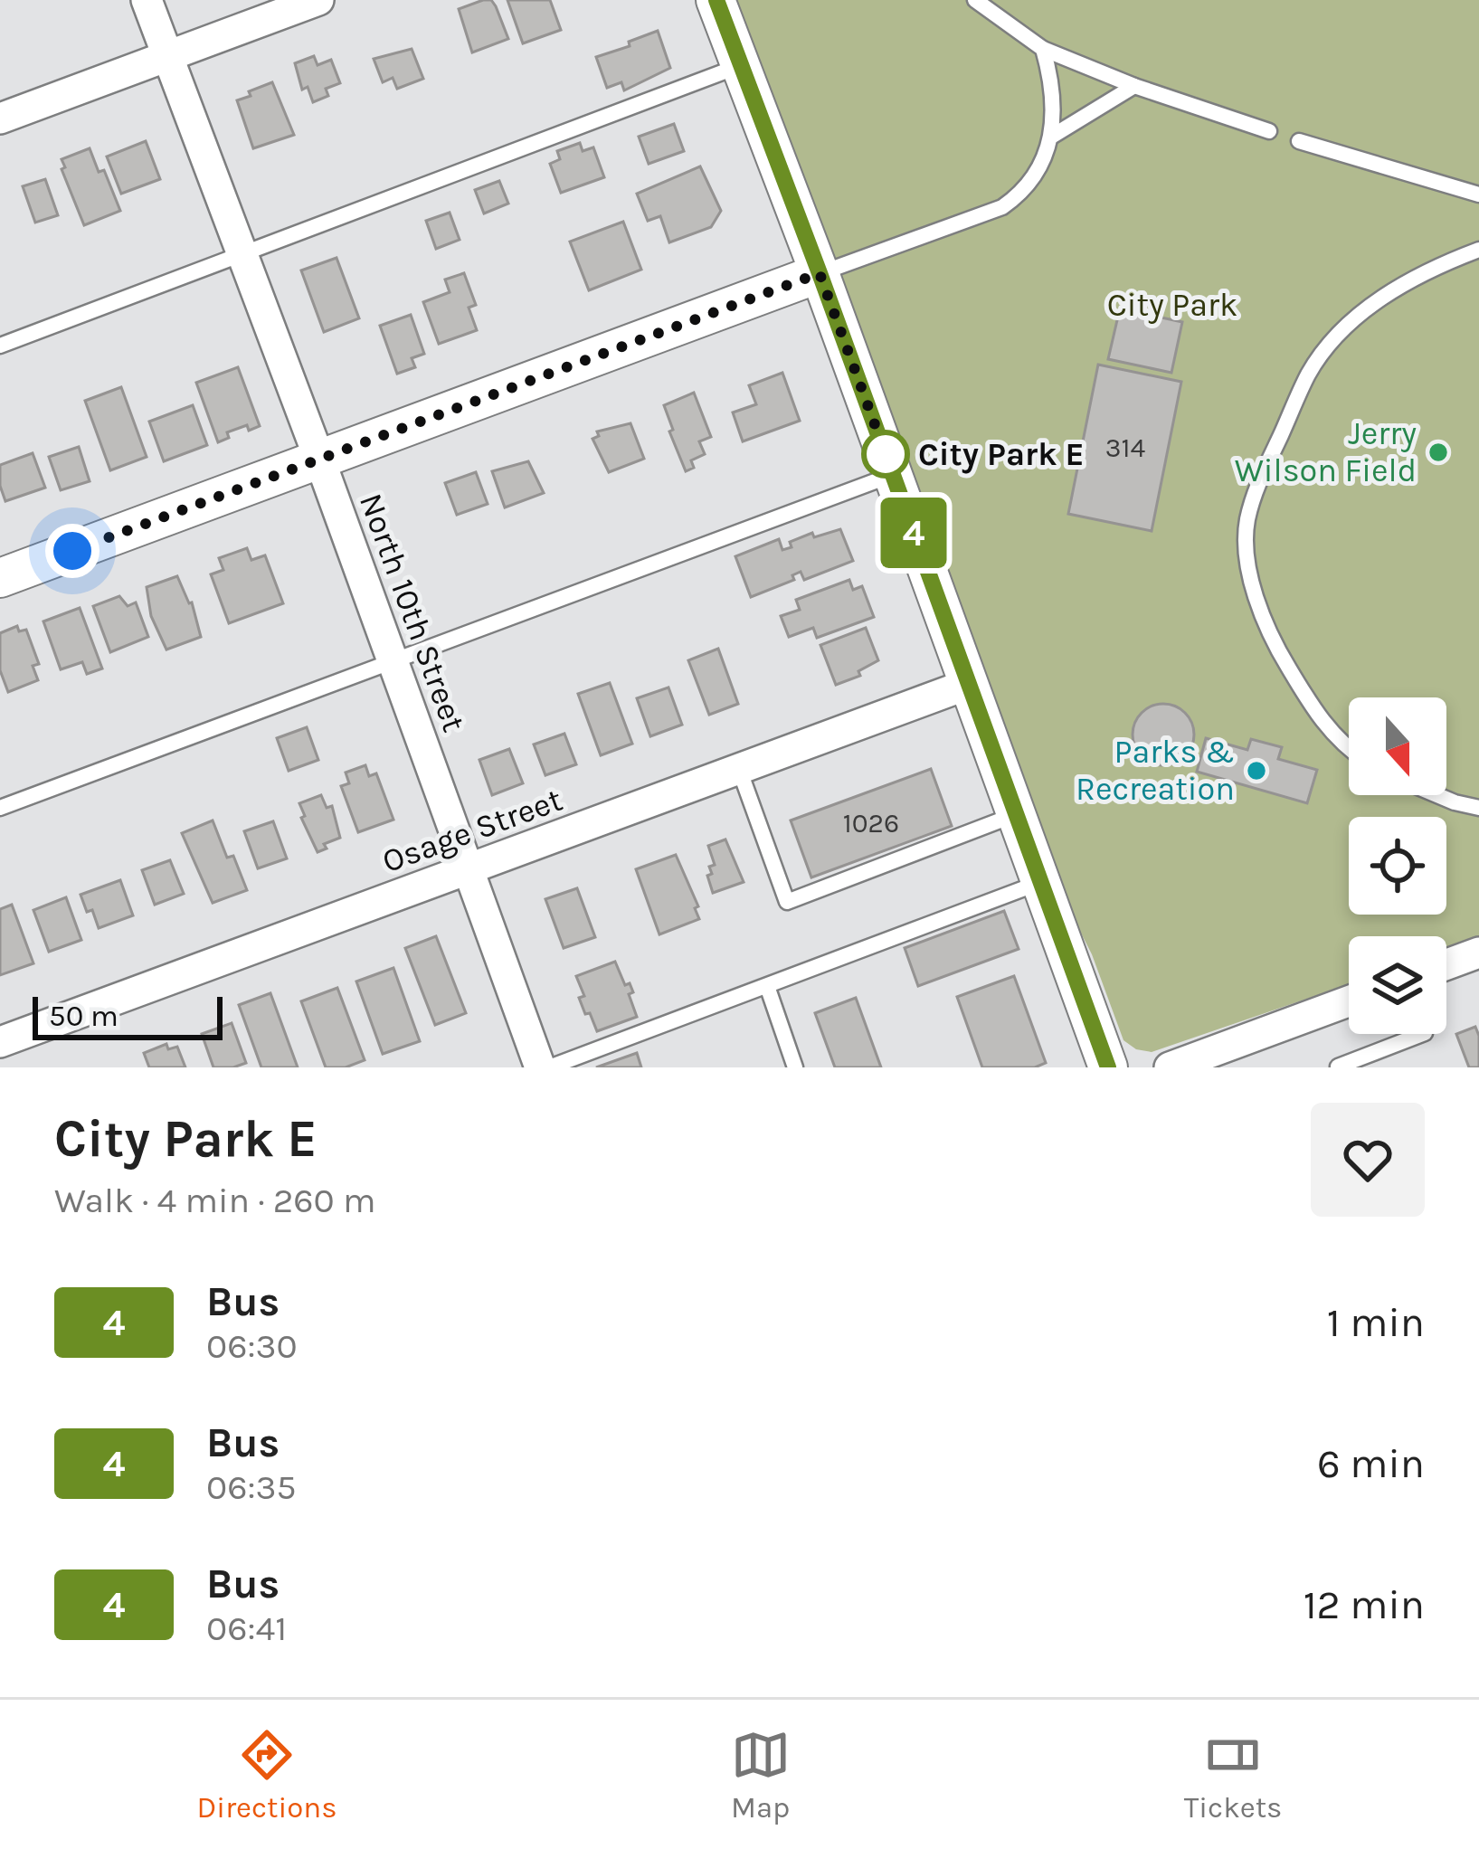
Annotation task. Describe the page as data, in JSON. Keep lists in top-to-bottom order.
{
  "streets": {
    "street": ["North 10th Street", "Osage Street"]
  },
  "crossings": [
    ["North 10th Street", "Osage Street"]
  ],
  "parks": ["City Park"],
  "places": ["Jerry Wilson Field", "City Park E", "Parks & Recreation"],
  "lines": ["bus line 4"],
  "house_numbers": ["314", "1026"],
  "scale_bar": "50 m",
  "north": "bottom",
  "page": {
    "on_map": "4",
    "scale": "50 m",
    "heading": ["City Park E", "Walk · 4 min · 260 m"],
    "list": [
      {
        "mark": "4",
        "name": "Bus",
        "note": "06:30",
        "value": "1 min"
      },
      {
        "mark": "4",
        "name": "Bus",
        "note": "06:35",
        "value": "6 min"
      },
      {
        "mark": "4",
        "name": "Bus",
        "note": "06:41",
        "value": "12 min"
      }
    ],
    "tabs": ["Directions", "Map", "Tickets"]
  }
}
